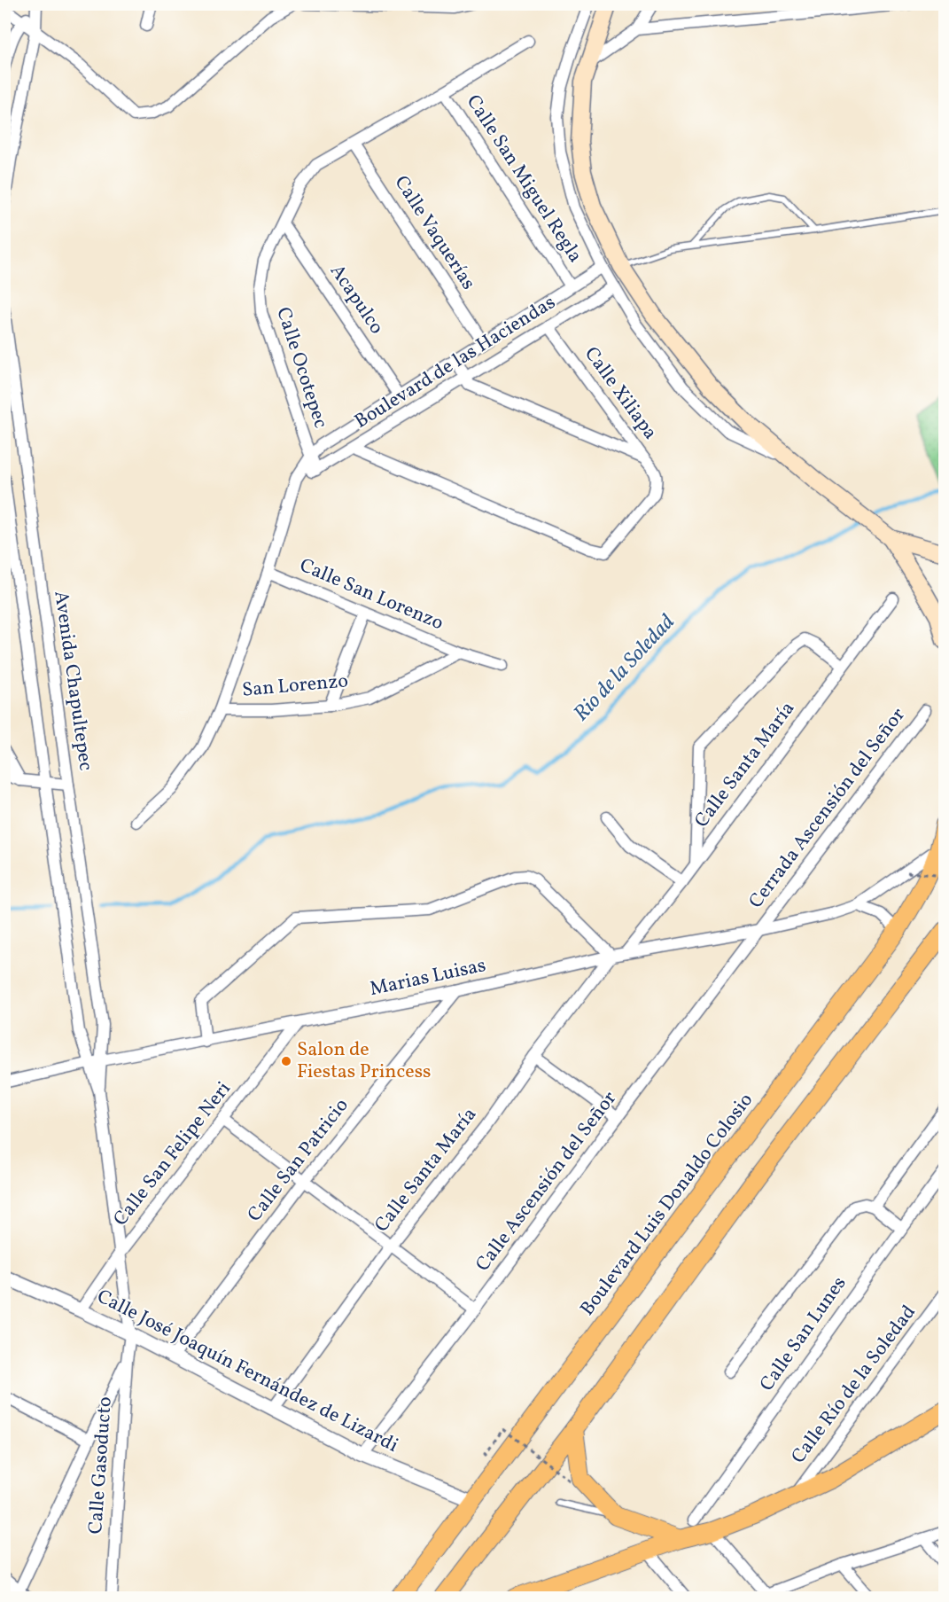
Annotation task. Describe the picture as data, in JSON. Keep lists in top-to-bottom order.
{
  "streets": {
    "main road": ["Boulevard Luis Donaldo Colosio"],
    "street": [
      "Calle San Miguel Regla",
      "Calle Vaquerías",
      "Acapulco",
      "Boulevard de las Haciendas",
      "Calle Ocotepec",
      "Calle Xiliapa",
      "Calle San Lorenzo",
      "Avenida Chapultepec",
      "San Lorenzo",
      "Calle Santa María",
      "Cerrada Ascensión del Señor",
      "Marias Luisas",
      "Calle San Felipe Neri",
      "Calle San Patricio",
      "Calle Ascensión del Señor",
      "Calle San Lunes",
      "Calle José Joaquín Fernández de Lizardi",
      "Calle Río de la Soledad",
      "Calle Gasoducto"
    ]
  },
  "crossings": [
    ["Calle San Miguel Regla", "Boulevard de las Haciendas"],
    ["Calle San Miguel Regla", "Calle Ocotepec"],
    ["Calle Vaquerías", "Boulevard de las Haciendas"],
    ["Calle Vaquerías", "Calle Ocotepec"],
    ["Acapulco", "Boulevard de las Haciendas"],
    ["Acapulco", "Calle Ocotepec"],
    ["Boulevard de las Haciendas", "Calle Ocotepec"],
    ["Boulevard de las Haciendas", "Calle Xiliapa"],
    ["Calle Ocotepec", "Calle San Lorenzo"],
    ["Calle Ocotepec", "San Lorenzo"],
    ["Calle San Lorenzo", "San Lorenzo"],
    ["Avenida Chapultepec", "Marias Luisas"],
    ["Avenida Chapultepec", "Calle Gasoducto"],
    ["Calle Santa María", "Marias Luisas"],
    ["Calle Santa María", "Calle José Joaquín Fernández de Lizardi"],
    ["Cerrada Ascensión del Señor", "Marias Luisas"],
    ["Cerrada Ascensión del Señor", "Calle Ascensión del Señor"],
    ["Marias Luisas", "Calle San Felipe Neri"],
    ["Marias Luisas", "Calle San Patricio"],
    ["Marias Luisas", "Calle Ascensión del Señor"],
    ["Marias Luisas", "Boulevard Luis Donaldo Colosio"],
    ["Calle San Felipe Neri", "Calle José Joaquín Fernández de Lizardi"],
    ["Calle San Felipe Neri", "Calle Gasoducto"],
    ["Calle San Patricio", "Calle José Joaquín Fernández de Lizardi"],
    ["Calle Ascensión del Señor", "Calle José Joaquín Fernández de Lizardi"],
    ["Boulevard Luis Donaldo Colosio", "Calle José Joaquín Fernández de Lizardi"],
    ["Calle José Joaquín Fernández de Lizardi", "Calle Gasoducto"]
  ],
  "water": ["Rio de la Soledad"],
  "places": ["Salon de Fiestas Princess"]
}
